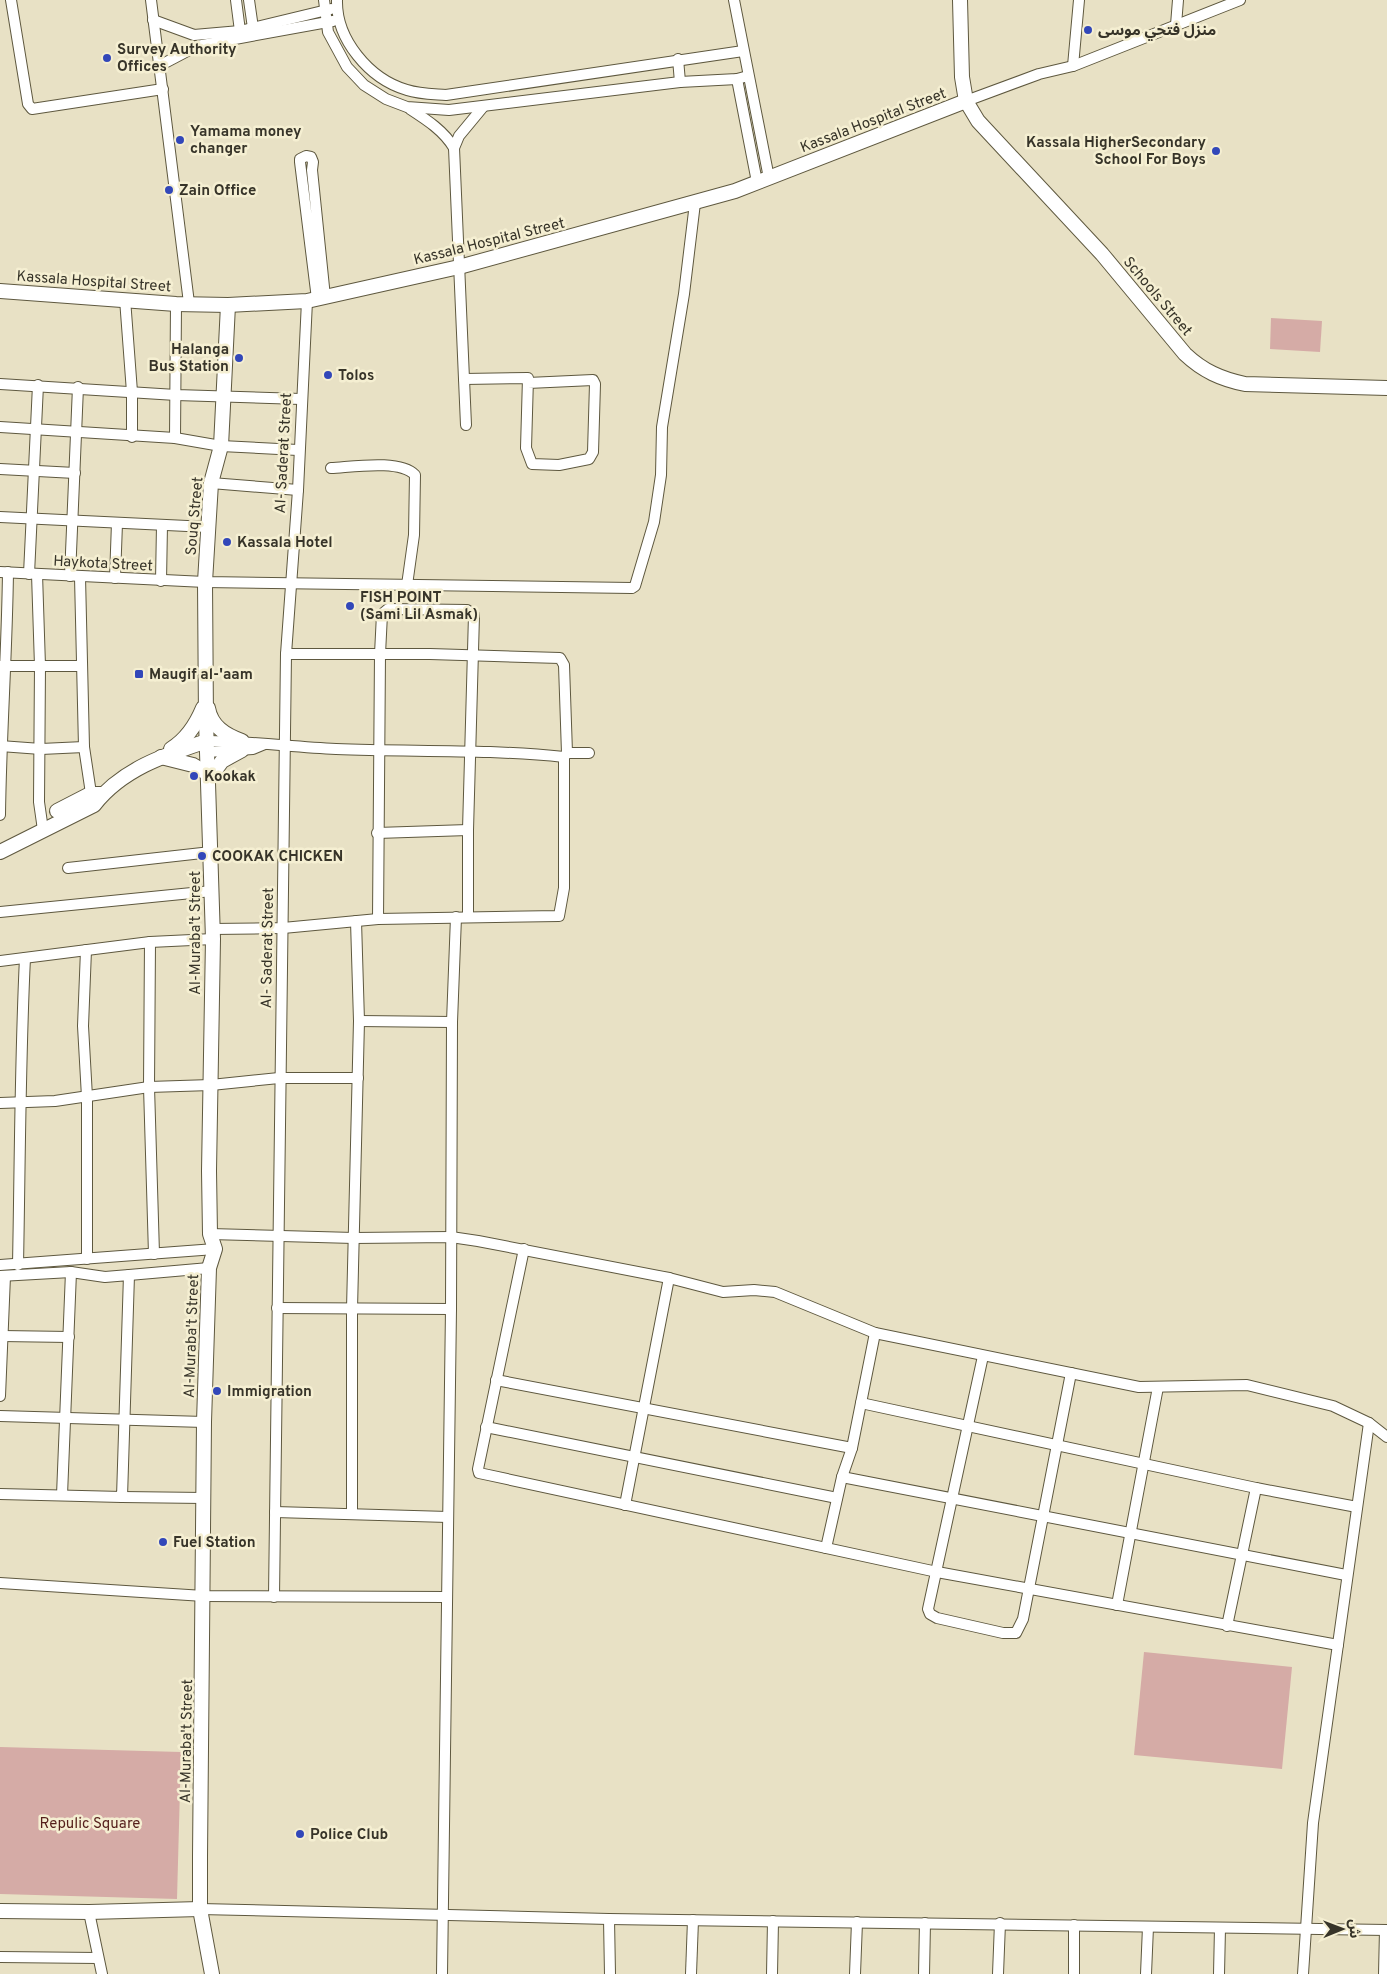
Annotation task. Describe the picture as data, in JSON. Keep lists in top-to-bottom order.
{
  "streets": {
    "main road": [
      "Kassala Hospital Street",
      "Schools Street",
      "Souq Street",
      "Al-Muraba't Street"
    ],
    "street": ["Al- Saderat Street", "Haykota Street"]
  },
  "crossings": [
    ["Kassala Hospital Street", "Schools Street"],
    ["Kassala Hospital Street", "Al- Saderat Street"],
    ["Kassala Hospital Street", "Souq Street"],
    ["Kassala Hospital Street", "Haykota Street"],
    ["Al- Saderat Street", "Haykota Street"],
    ["Souq Street", "Haykota Street"],
    ["Souq Street", "Al-Muraba't Street"]
  ],
  "parks": ["Repulic Square"],
  "places": {
    "other": [
      "منزل فتحي موسى",
      "Survey Authority Offices",
      "Yamama money changer",
      "Kassala HigherSecondary School For Boys",
      "Zain Office",
      "Halanga Bus Station",
      "Tolos",
      "Kassala Hotel",
      "FISH POINT (Sami Lil Asmak)",
      "Kookak",
      "COOKAK CHICKEN",
      "Immigration",
      "Fuel Station",
      "Police Club"
    ],
    "transit": ["Maugif al-'aam"]
  },
  "north": "right"
}
